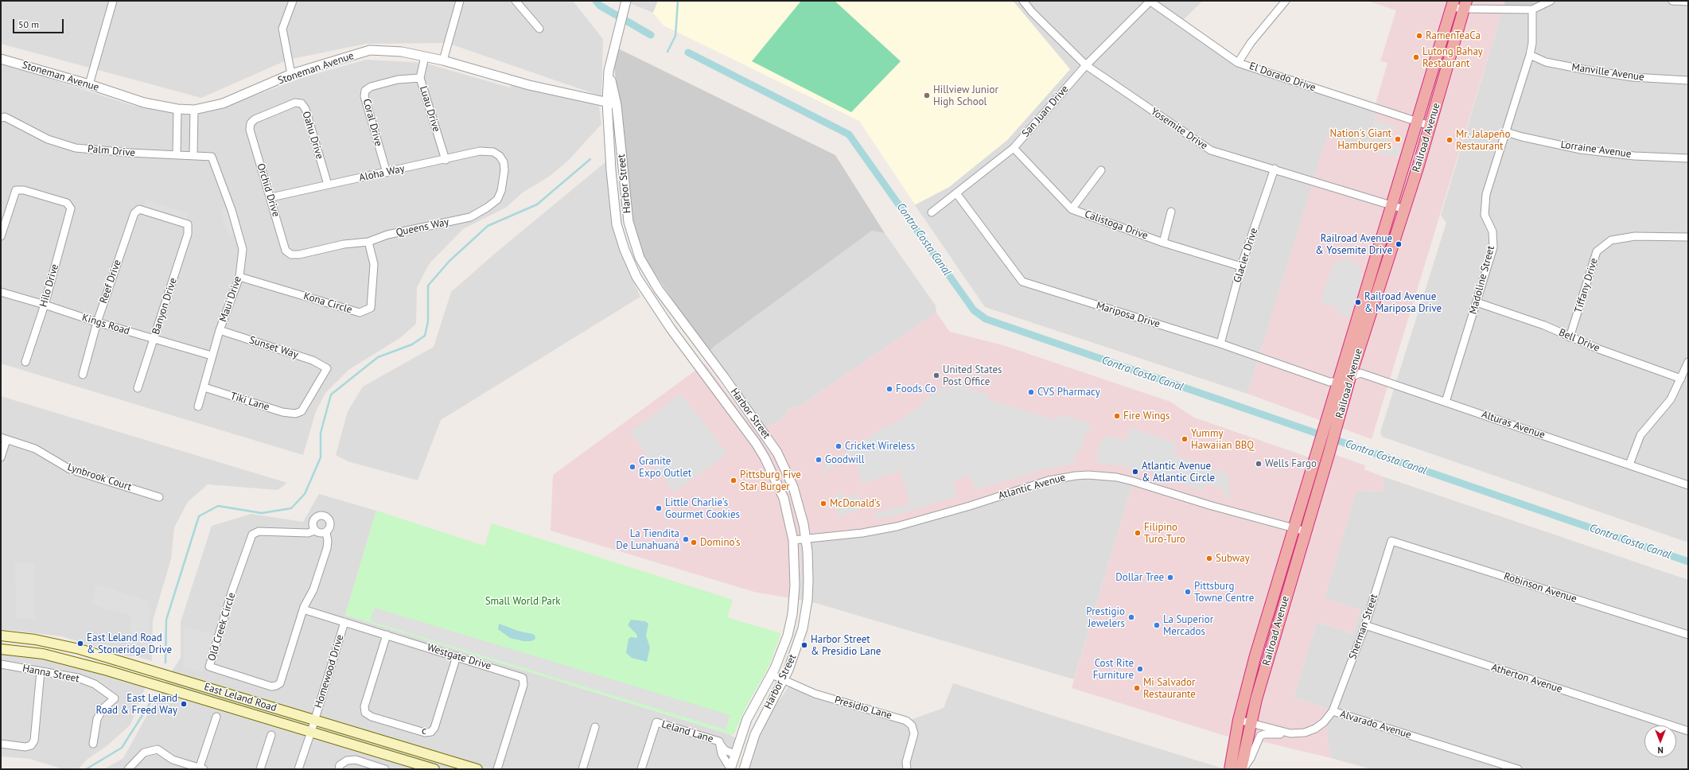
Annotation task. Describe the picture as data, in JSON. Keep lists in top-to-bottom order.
{
  "streets": {
    "highway": ["Railroad Avenue"],
    "main road": ["East Leland Road"],
    "street": [
      "Stoneman Avenue",
      "Manville Avenue",
      "El Dorado Drive",
      "Luau Drive",
      "San Juan Drive",
      "Coral Drive",
      "Yosemite Drive",
      "Oahu Drive",
      "Lorraine Avenue",
      "Palm Drive",
      "Aloha Way",
      "Harbor Street",
      "Orchid Drive",
      "Calistoga Drive",
      "Queens Way",
      "Glacier Drive",
      "Madoline Street",
      "Reef Drive",
      "Hilo Drive",
      "Tiffany Drive",
      "Maui Drive",
      "Kona Circle",
      "Banyon Drive",
      "Mariposa Drive",
      "Kings Road",
      "Bell Drive",
      "Sunset Way",
      "Tiki Lane",
      "Alturas Avenue",
      "Lynbrook Court",
      "Atlantic Avenue",
      "Robinson Avenue",
      "Old Creek Circle",
      "Sherman Street",
      "Westgate Drive",
      "Homewood Drive",
      "Hanna Street",
      "Atherton Avenue",
      "Presidio Lane",
      "Alvarado Avenue",
      "c",
      "Leland Lane"
    ]
  },
  "crossings": [
    ["Stoneman Avenue", "Luau Drive"],
    ["Stoneman Avenue", "Harbor Street"],
    ["Manville Avenue", "Madoline Street"],
    ["El Dorado Drive", "San Juan Drive"],
    ["El Dorado Drive", "Railroad Avenue"],
    ["Luau Drive", "Coral Drive"],
    ["Luau Drive", "Aloha Way"],
    ["San Juan Drive", "Yosemite Drive"],
    ["San Juan Drive", "Calistoga Drive"],
    ["San Juan Drive", "Mariposa Drive"],
    ["Coral Drive", "Aloha Way"],
    ["Yosemite Drive", "Railroad Avenue"],
    ["Yosemite Drive", "Glacier Drive"],
    ["Oahu Drive", "Aloha Way"],
    ["Oahu Drive", "Orchid Drive"],
    ["Railroad Avenue", "Mariposa Drive"],
    ["Railroad Avenue", "Alturas Avenue"],
    ["Railroad Avenue", "Atlantic Avenue"],
    ["Railroad Avenue", "Alvarado Avenue"],
    ["Lorraine Avenue", "Madoline Street"],
    ["Palm Drive", "Maui Drive"],
    ["Aloha Way", "Orchid Drive"],
    ["Aloha Way", "Queens Way"],
    ["Harbor Street", "Atlantic Avenue"],
    ["Harbor Street", "Presidio Lane"],
    ["Harbor Street", "Leland Lane"],
    ["Orchid Drive", "Queens Way"],
    ["Calistoga Drive", "Glacier Drive"],
    ["Queens Way", "Kona Circle"],
    ["Glacier Drive", "Mariposa Drive"],
    ["Madoline Street", "Bell Drive"],
    ["Madoline Street", "Alturas Avenue"],
    ["Reef Drive", "Banyon Drive"],
    ["Reef Drive", "Kings Road"],
    ["Hilo Drive", "Kings Road"],
    ["Tiffany Drive", "Bell Drive"],
    ["Maui Drive", "Kona Circle"],
    ["Maui Drive", "Kings Road"],
    ["Maui Drive", "Sunset Way"],
    ["Maui Drive", "Tiki Lane"],
    ["Banyon Drive", "Kings Road"],
    ["Mariposa Drive", "Alturas Avenue"],
    ["Sunset Way", "Tiki Lane"],
    ["Robinson Avenue", "Sherman Street"],
    ["Old Creek Circle", "Westgate Drive"],
    ["Sherman Street", "Atherton Avenue"],
    ["Sherman Street", "Alvarado Avenue"],
    ["Westgate Drive", "Homewood Drive"],
    ["Westgate Drive", "c"],
    ["Homewood Drive", "East Leland Road"]
  ],
  "water": ["Contra Costa Canal"],
  "parks": ["Small World Park"],
  "places": [
    "RamenTeaCa",
    "Lutong Bahay Restaurant",
    "Hillview Junior High School",
    "Nation's Giant Hamburgers",
    "Mr. Jalapeño Restaurant",
    "Railroad Avenue & Yosemite Drive",
    "Railroad Avenue & Mariposa Drive",
    "United States Post Office",
    "Foods Co",
    "CVS Pharmacy",
    "Fire Wings",
    "Yummy Hawaiian BBQ",
    "Cricket Wireless",
    "Goodwill",
    "Wells Fargo",
    "Granite Expo Outlet",
    "Atlantic Avenue & Atlantic Circle",
    "Pittsburg Five Star Burger",
    "McDonald's",
    "Little Charlie’s Gourmet Cookies",
    "Filipino Turo-Turo",
    "La Tiendita De Lunahuaná",
    "Domino's",
    "Subway",
    "Dollar Tree",
    "Pittsburg Towne Centre",
    "Prestigio Jewelers",
    "La Superior Mercados",
    "East Leland Road & Stoneridge Drive",
    "Harbor Street & Presidio Lane",
    "Cost Rite Furniture",
    "Mi Salvador Restaurante",
    "East Leland Road & Freed Way"
  ],
  "scale_bar": "50 m",
  "north": "bottom"
}
